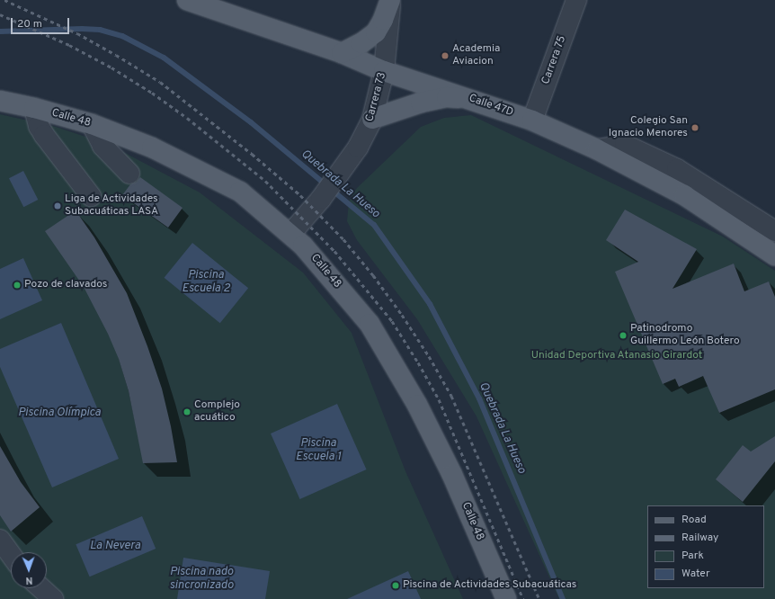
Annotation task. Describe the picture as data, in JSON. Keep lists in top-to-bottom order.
{
  "streets": {
    "main road": ["Calle 47D", "Calle 48"],
    "street": ["Carrera 75", "Carrera 73"]
  },
  "crossings": [
    ["Carrera 75", "Calle 47D"],
    ["Carrera 73", "Calle 47D"],
    ["Carrera 73", "Calle 48"]
  ],
  "water": [
    "Quebrada La Hueso",
    "Piscina Escuela 2",
    "Piscina Olímpica",
    "Piscina Escuela 1",
    "La Nevera",
    "Piscina nado sincronizado"
  ],
  "parks": ["Unidad Deportiva Atanasio Girardot"],
  "places": [
    "Academia Aviacion",
    "Colegio San Ignacio Menores",
    "Liga de Actividades Subacuáticas LASA",
    "Pozo de clavados",
    "Patinodromo Guillermo León Botero",
    "Complejo acuático",
    "Piscina de Actividades Subacuáticas"
  ],
  "legend": [
    "Road",
    "Railway",
    "Park",
    "Water"
  ],
  "scale_bar": "20 m",
  "north": "bottom"
}
